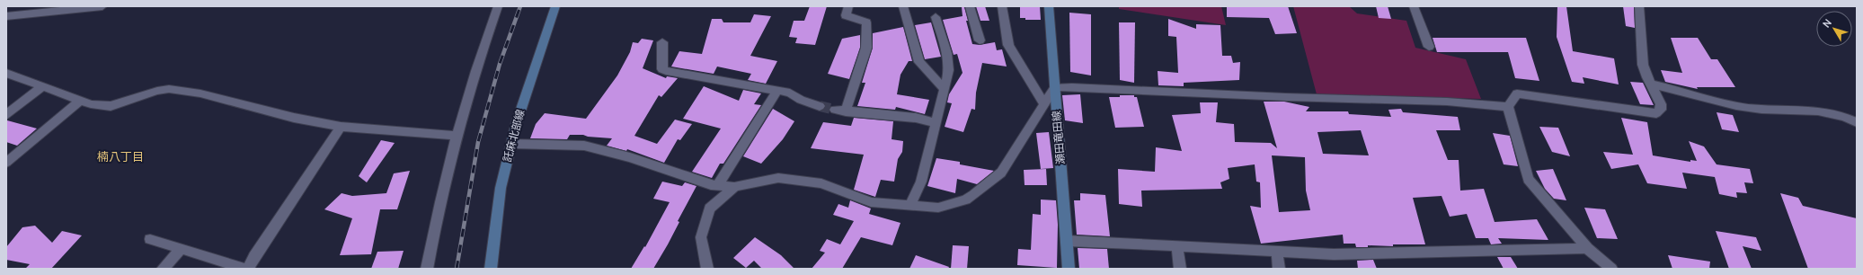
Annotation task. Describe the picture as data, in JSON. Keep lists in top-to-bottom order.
{
  "streets": {
    "main road": ["託麻北部線", "瀬田竜田線"]
  },
  "districts": ["楠八丁目"],
  "north": "top left"
}
